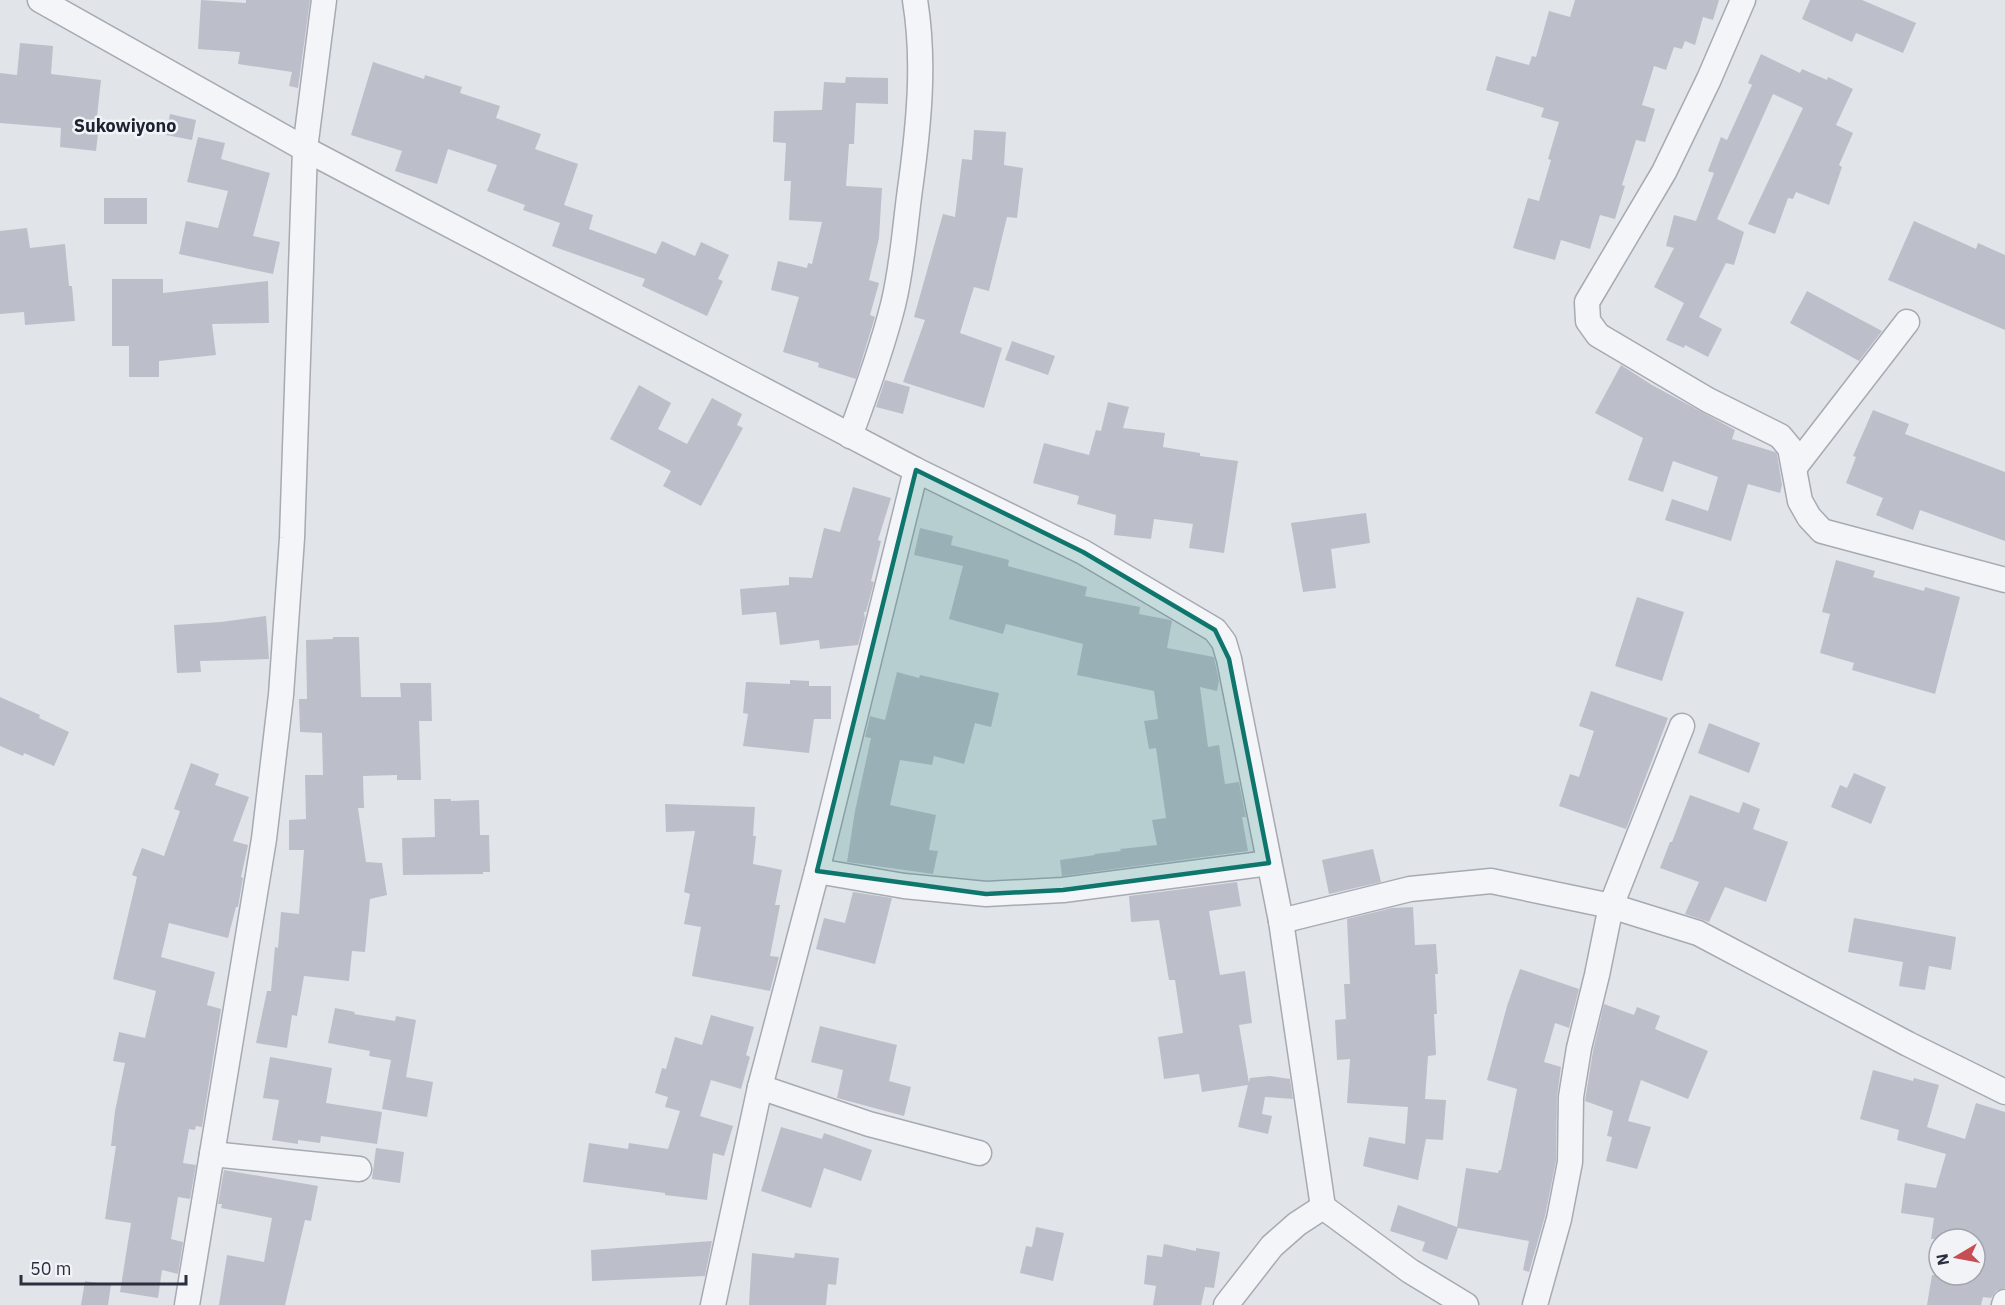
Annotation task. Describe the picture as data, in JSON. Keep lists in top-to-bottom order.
{
  "districts": ["Sukowiyono"],
  "scale_bar": "50 m",
  "north": "left"
}
